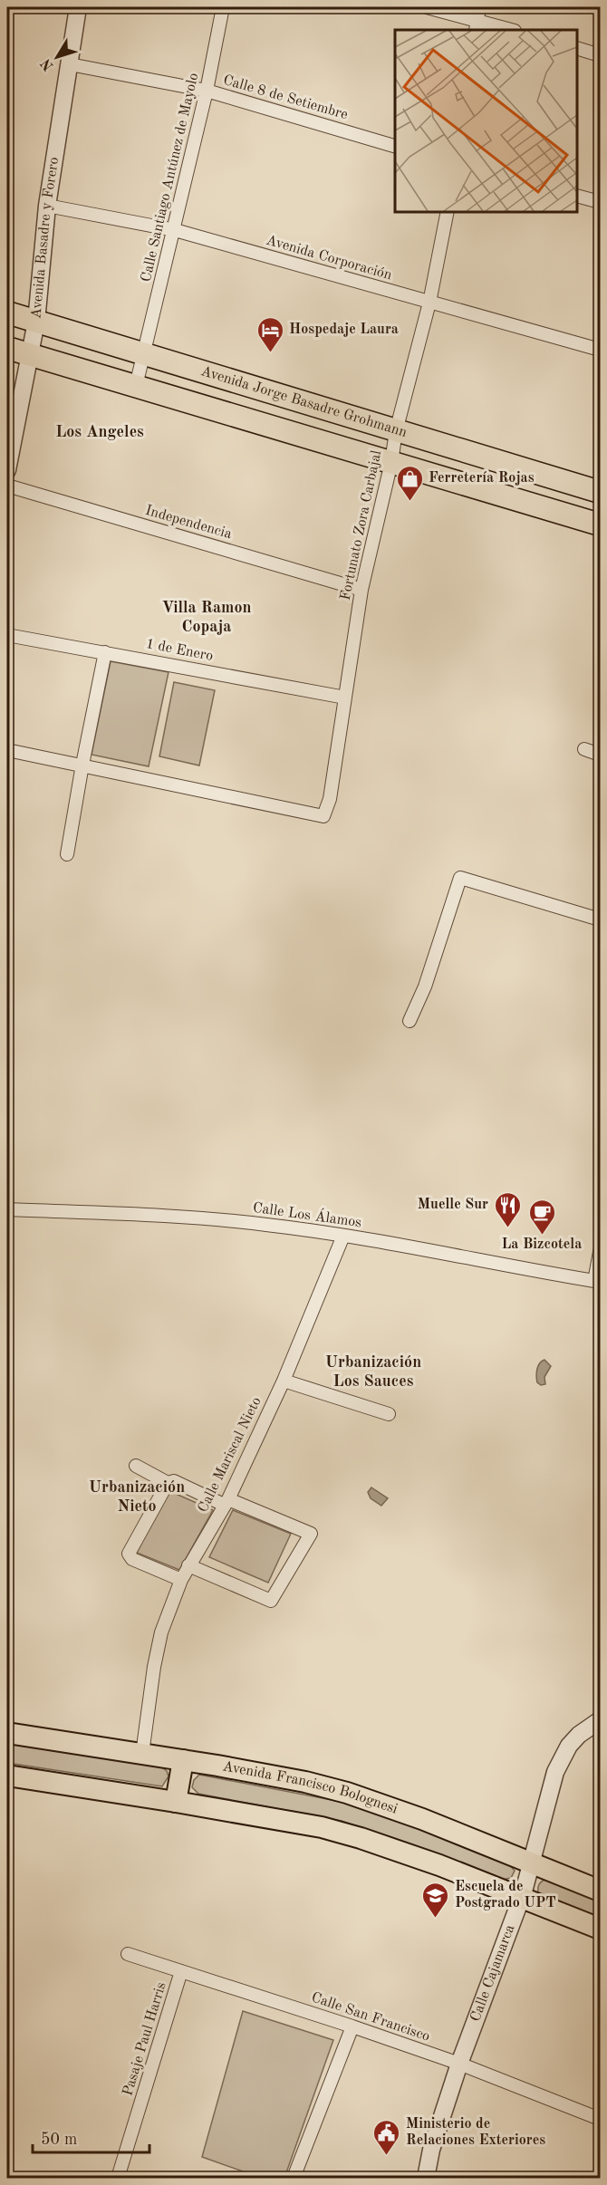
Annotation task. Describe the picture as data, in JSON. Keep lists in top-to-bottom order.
{
  "streets": {
    "highway": ["Avenida Jorge Basadre Grohmann"],
    "main road": ["Avenida Francisco Bolognesi"],
    "street": [
      "Calle 8 de Setiembre",
      "Calle Santiago Antúnez de Mayolo",
      "Avenida Basadre y Forero",
      "Avenida Corporación",
      "Independencia",
      "Fortunato Zora Carbajal",
      "1 de Enero",
      "Calle Los Álamos",
      "Calle Mariscal Nieto",
      "Calle Cajamarca",
      "Calle San Francisco",
      "Pasaje Paul Harris"
    ]
  },
  "crossings": [
    ["Calle 8 de Setiembre", "Calle Santiago Antúnez de Mayolo"],
    ["Calle 8 de Setiembre", "Avenida Basadre y Forero"],
    ["Calle Santiago Antúnez de Mayolo", "Avenida Corporación"],
    ["Calle Santiago Antúnez de Mayolo", "Avenida Jorge Basadre Grohmann"],
    ["Avenida Basadre y Forero", "Avenida Corporación"],
    ["Avenida Basadre y Forero", "Avenida Jorge Basadre Grohmann"],
    ["Avenida Corporación", "Fortunato Zora Carbajal"],
    ["Avenida Jorge Basadre Grohmann", "Fortunato Zora Carbajal"],
    ["Independencia", "Fortunato Zora Carbajal"],
    ["Fortunato Zora Carbajal", "1 de Enero"],
    ["Calle Los Álamos", "Calle Mariscal Nieto"],
    ["Calle Mariscal Nieto", "Avenida Francisco Bolognesi"],
    ["Avenida Francisco Bolognesi", "Calle Cajamarca"],
    ["Calle Cajamarca", "Calle San Francisco"],
    ["Calle San Francisco", "Pasaje Paul Harris"]
  ],
  "districts": [
    "Los Angeles",
    "Villa Ramon Copaja",
    "Urbanización Los Sauces",
    "Urbanización Nieto"
  ],
  "places": {
    "hotel": ["Hospedaje Laura"],
    "shop": ["Ferretería Rojas"],
    "restaurant": ["Muelle Sur"],
    "cafe": ["La Bizcotela"],
    "school or university": ["Escuela de Postgrado UPT"],
    "public building": ["Ministerio de Relaciones Exteriores"]
  },
  "scale_bar": "50 m",
  "north": "bottom left"
}
